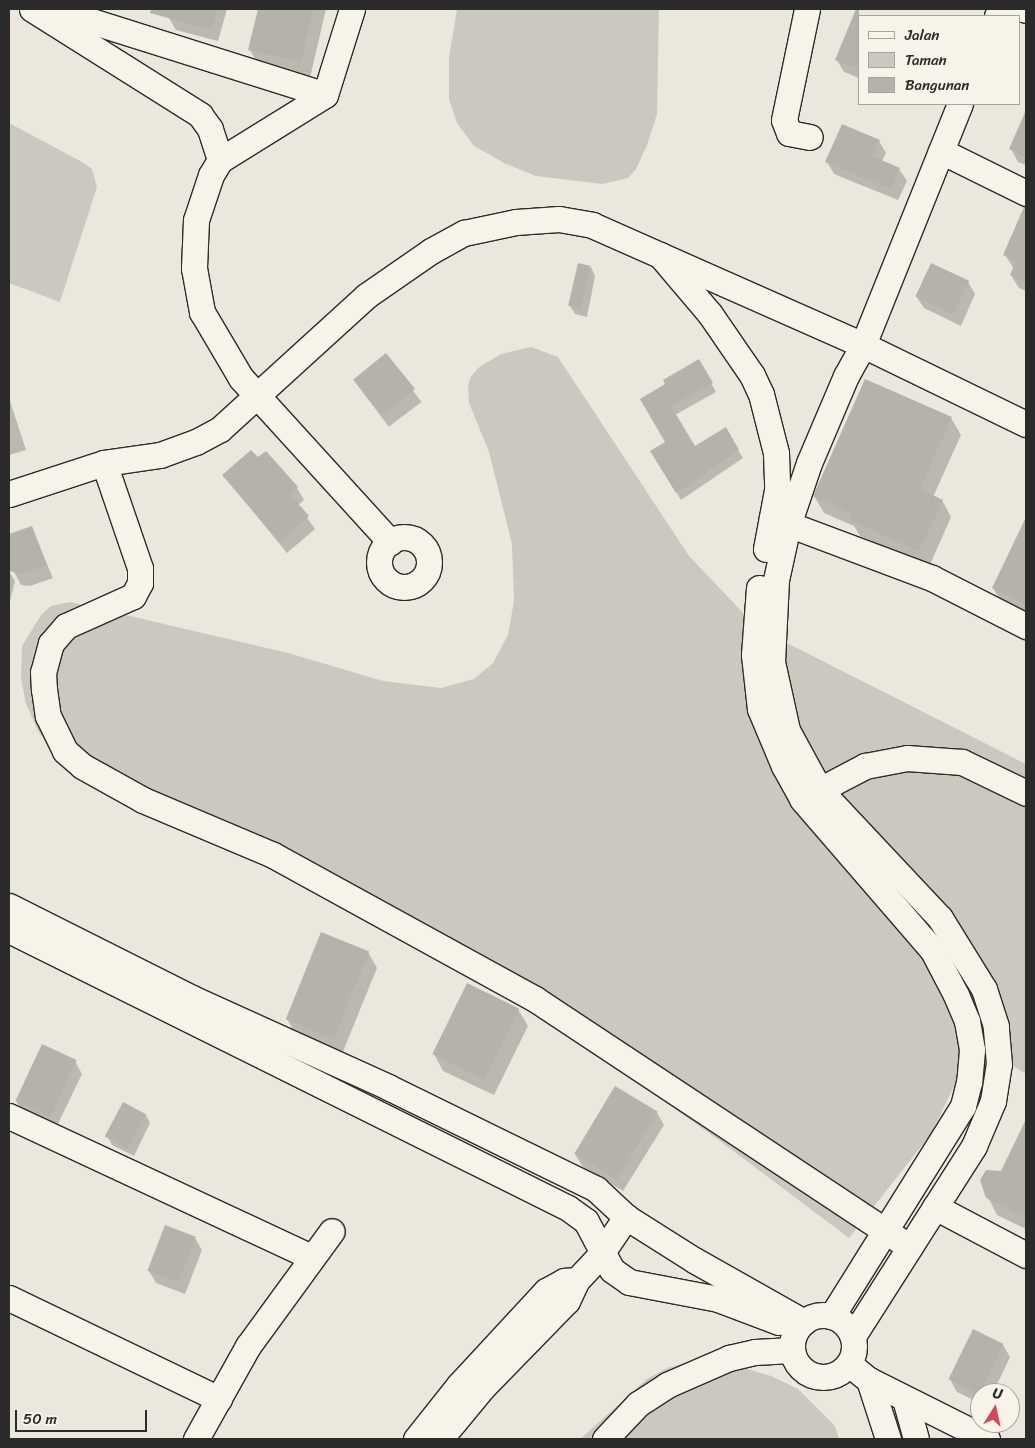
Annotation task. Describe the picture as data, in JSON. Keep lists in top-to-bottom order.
{
  "legend": ["Jalan", "Taman", "Bangunan"],
  "scale_bar": "50 m",
  "north": "top"
}
